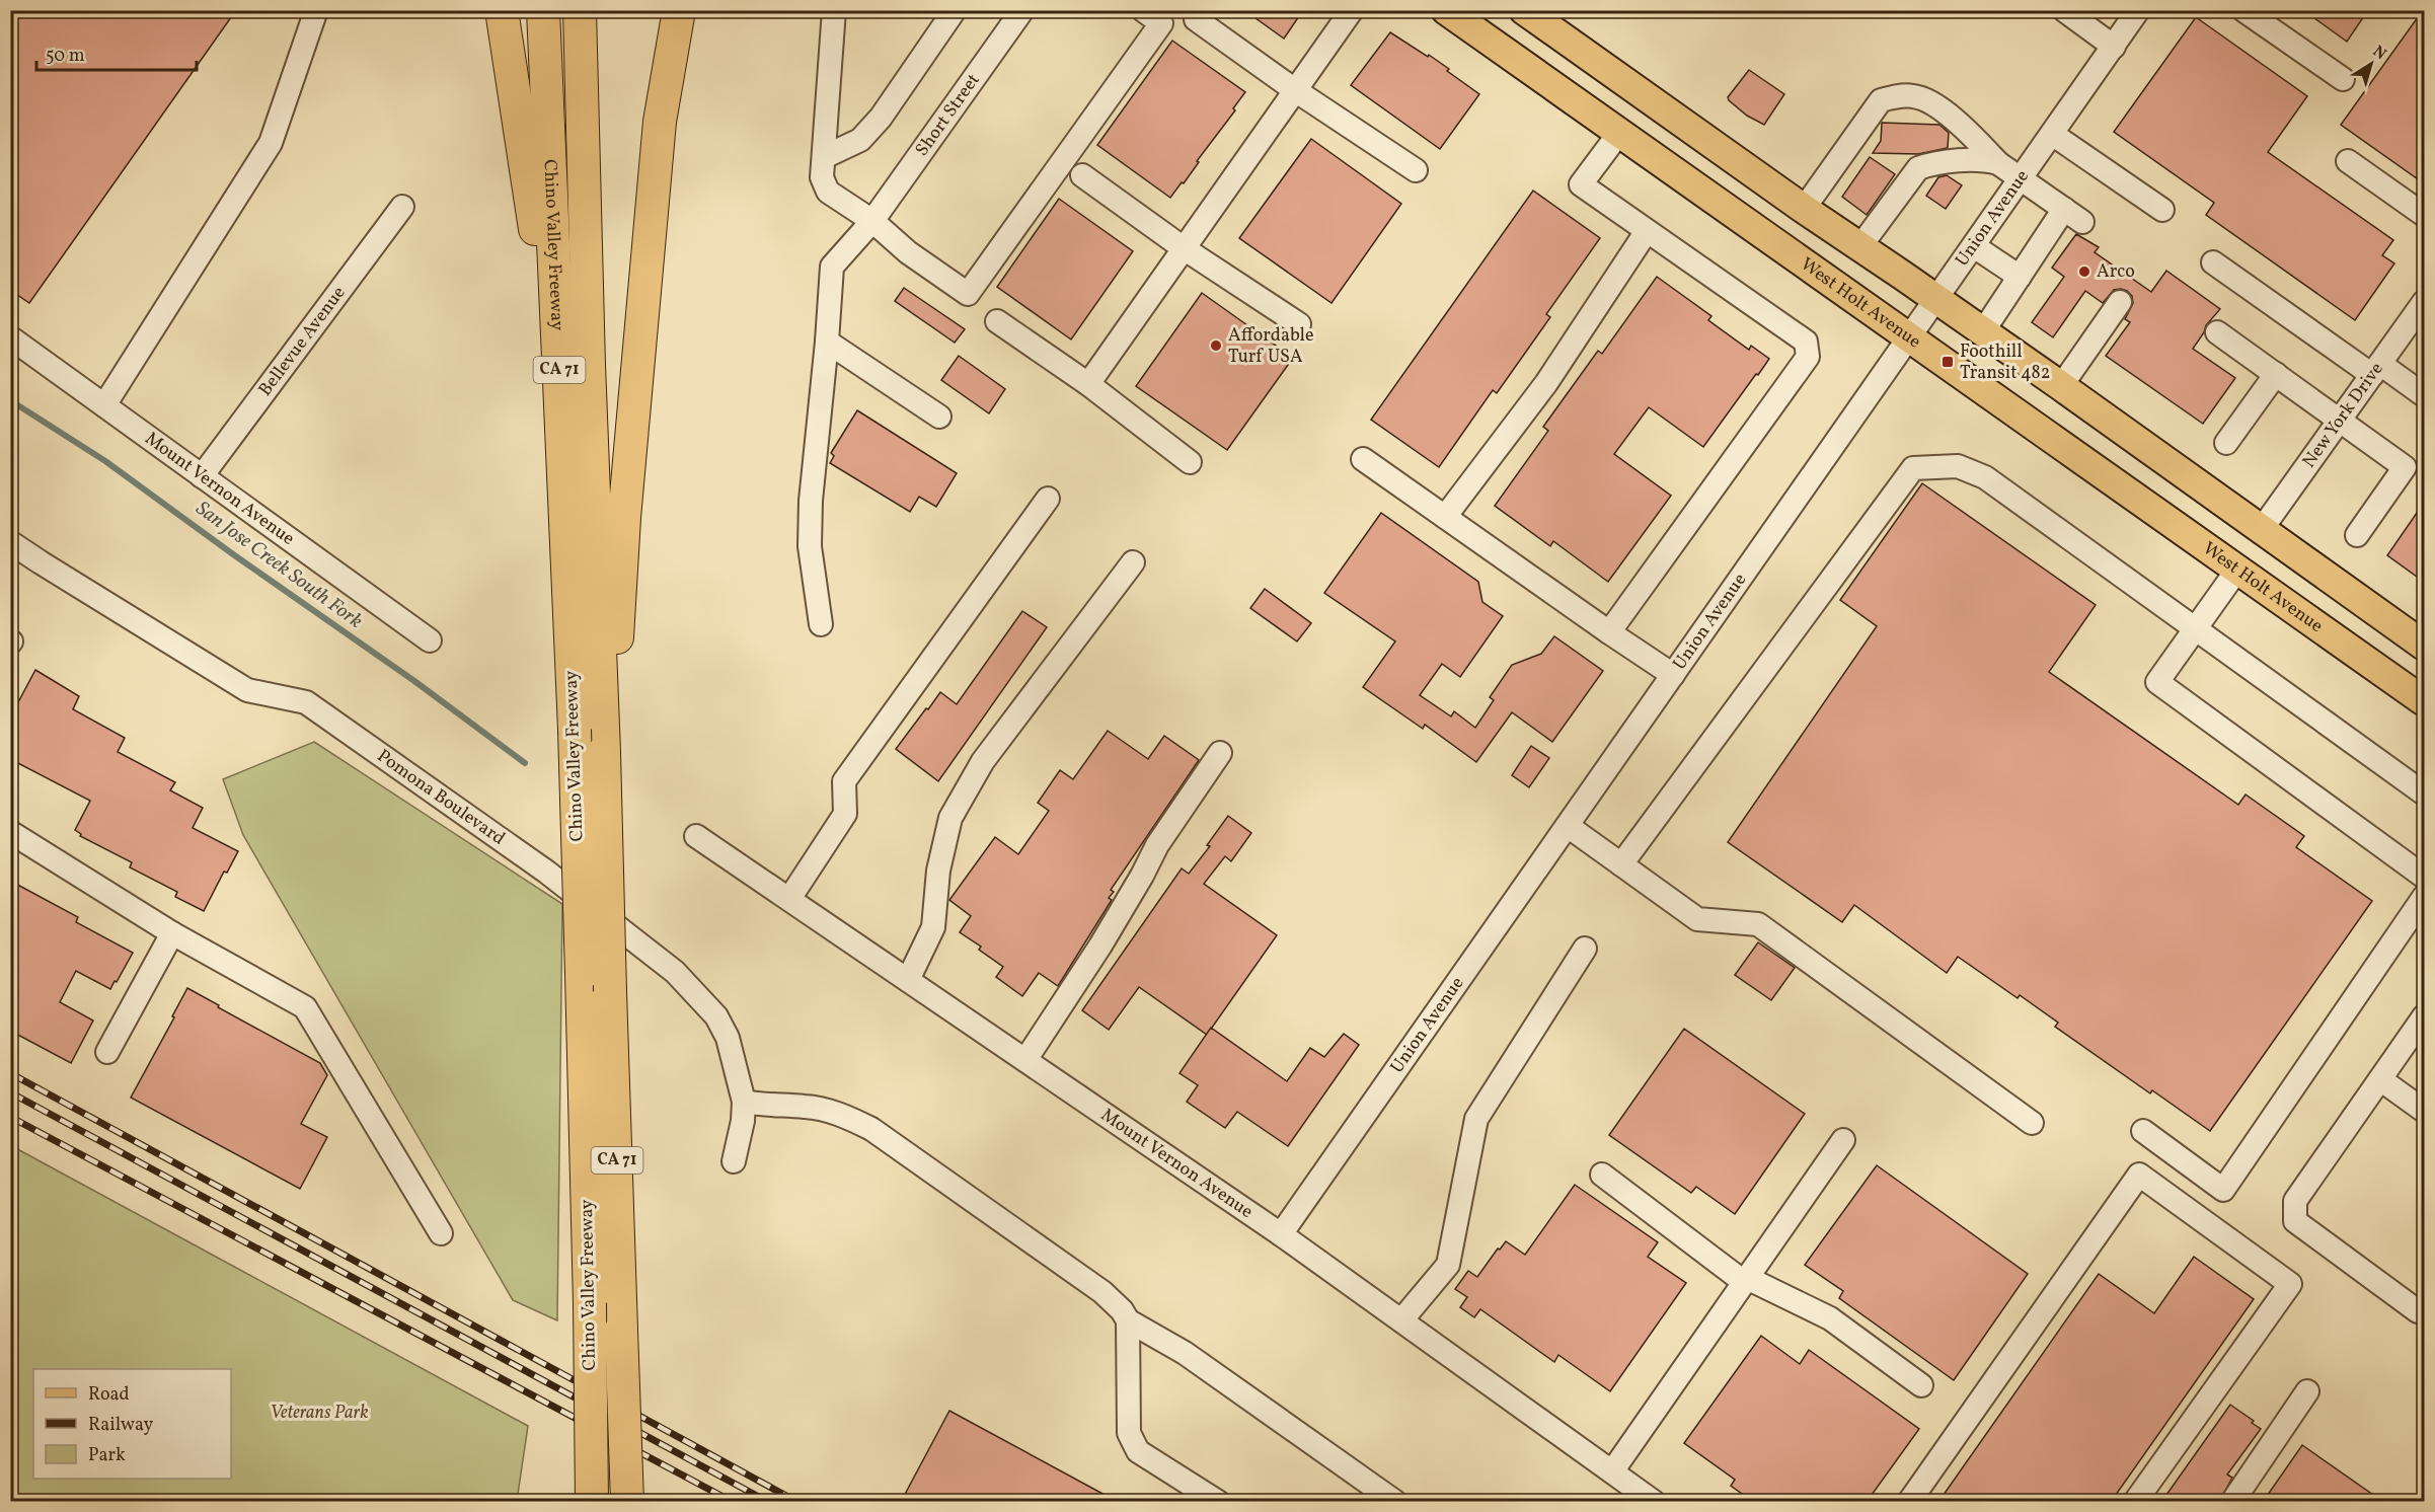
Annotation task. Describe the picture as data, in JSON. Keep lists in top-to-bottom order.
{
  "streets": {
    "highway": ["Chino Valley Freeway", "CA 71"],
    "main road": ["West Holt Avenue"],
    "street": [
      "Short Street",
      "Union Avenue",
      "Bellevue Avenue",
      "New York Drive",
      "Mount Vernon Avenue",
      "Pomona Boulevard"
    ]
  },
  "crossings": [
    ["Union Avenue", "West Holt Avenue"],
    ["Union Avenue", "Mount Vernon Avenue"],
    ["Bellevue Avenue", "Mount Vernon Avenue"]
  ],
  "water": ["San Jose Creek South Fork"],
  "parks": ["Veterans Park"],
  "places": {
    "other": ["Arco", "Affordable Turf USA"],
    "transit": ["Foothill Transit 482"]
  },
  "legend": ["Road", "Railway", "Park"],
  "scale_bar": "50 m",
  "north": "top right"
}
